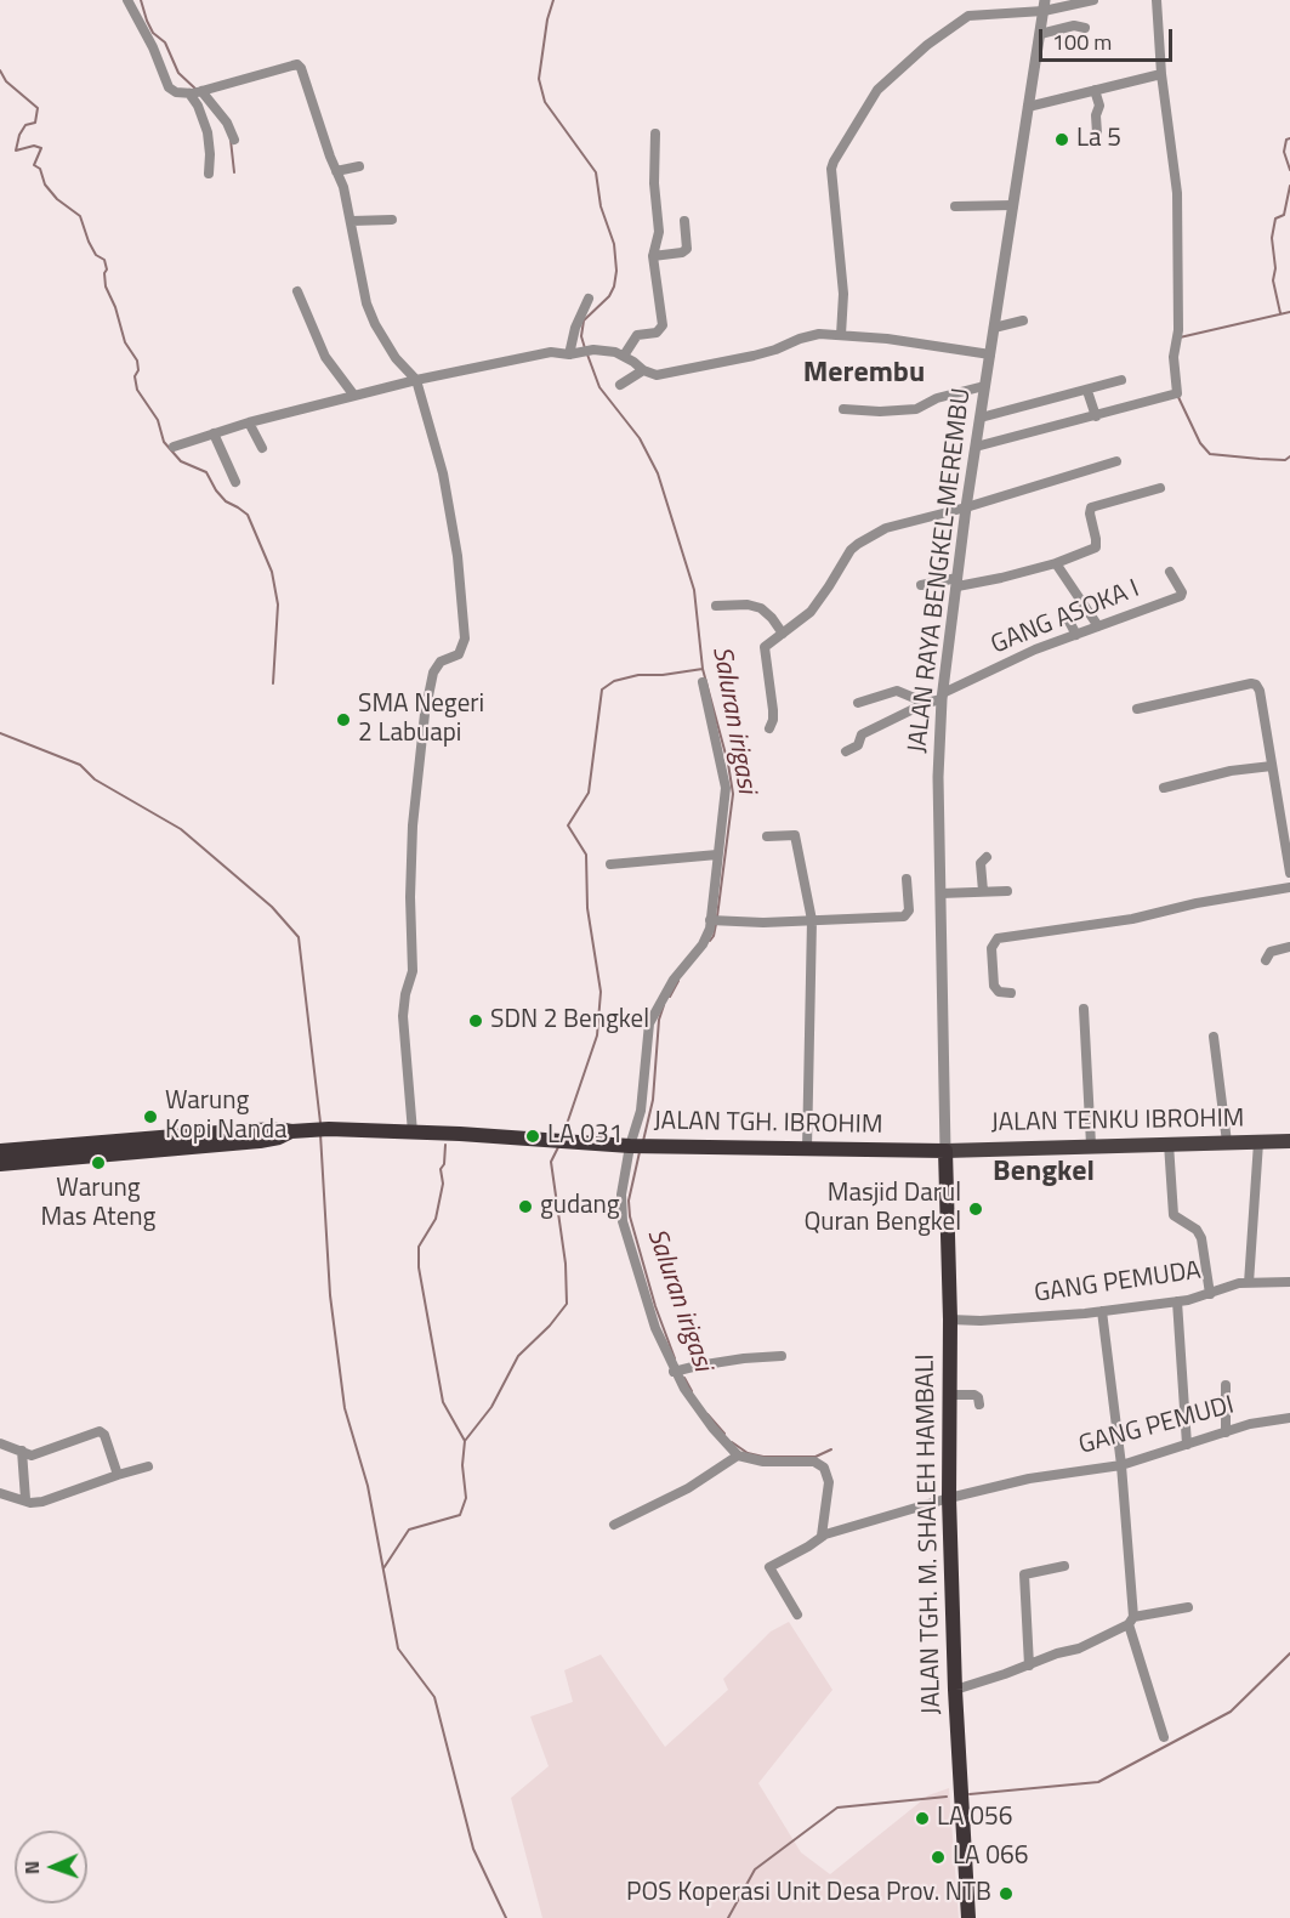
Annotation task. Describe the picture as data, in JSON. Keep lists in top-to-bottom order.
{
  "streets": {
    "highway": ["JALAN TGH. IBROHIM", "JALAN TGH. M. SHALEH HAMBALI"],
    "main road": ["JALAN TENKU IBROHIM"],
    "street": [
      "JALAN RAYA BENGKEL-MEREMBU",
      "GANG ASOKA I",
      "GANG PEMUDA",
      "GANG PEMUDI"
    ]
  },
  "crossings": [
    ["JALAN RAYA BENGKEL-MEREMBU", "GANG ASOKA I"],
    ["JALAN RAYA BENGKEL-MEREMBU", "JALAN TENKU IBROHIM"],
    ["JALAN RAYA BENGKEL-MEREMBU", "JALAN TGH. IBROHIM"],
    ["JALAN RAYA BENGKEL-MEREMBU", "JALAN TGH. M. SHALEH HAMBALI"],
    ["JALAN TENKU IBROHIM", "JALAN TGH. IBROHIM"],
    ["JALAN TENKU IBROHIM", "JALAN TGH. M. SHALEH HAMBALI"],
    ["JALAN TGH. IBROHIM", "JALAN TGH. M. SHALEH HAMBALI"],
    ["GANG PEMUDA", "JALAN TGH. M. SHALEH HAMBALI"],
    ["GANG PEMUDI", "JALAN TGH. M. SHALEH HAMBALI"]
  ],
  "districts": ["Merembu", "Bengkel"],
  "water": ["Saluran irigasi"],
  "places": [
    "La 5",
    "SMA Negeri 2 Labuapi",
    "SDN 2 Bengkel",
    "Warung Kopi Nanda",
    "LA 031",
    "Warung Mas Ateng",
    "gudang",
    "Masjid Darul Quran Bengkel",
    "LA 056",
    "LA 066",
    "POS Koperasi Unit Desa Prov. NTB"
  ],
  "scale_bar": "100 m",
  "north": "left"
}
